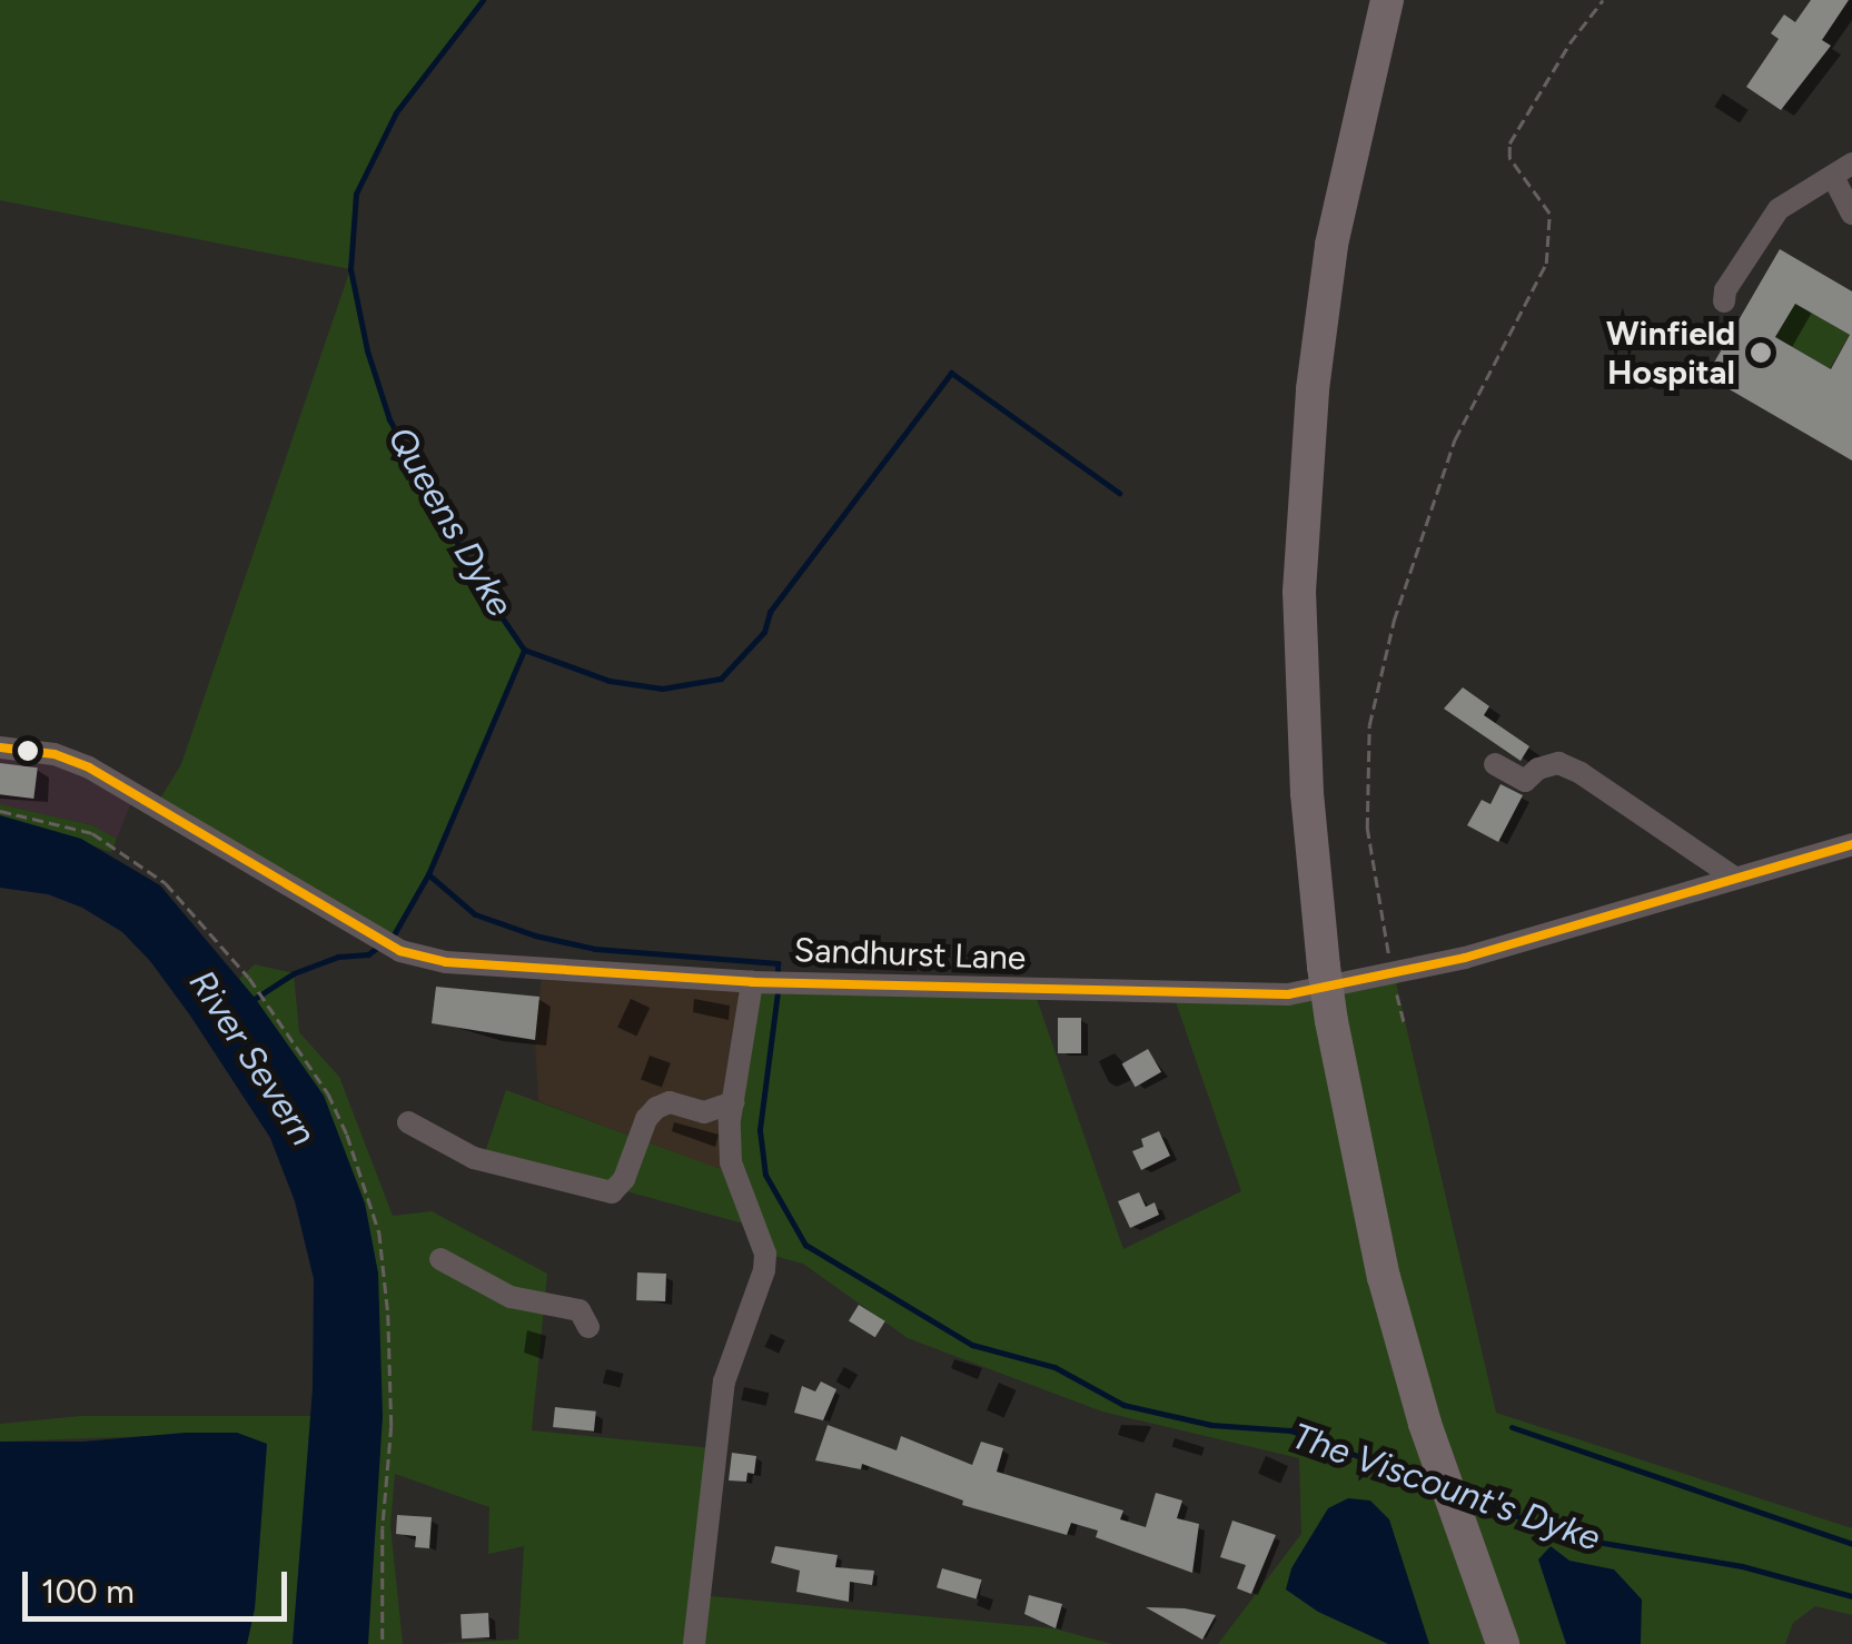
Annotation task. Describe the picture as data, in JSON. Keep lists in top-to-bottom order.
{
  "streets": {
    "street": ["Sandhurst Lane"]
  },
  "water": ["Queens Dyke", "River Severn", "The Viscount's Dyke"],
  "places": ["Winfield Hospital"],
  "scale_bar": "100 m"
}
